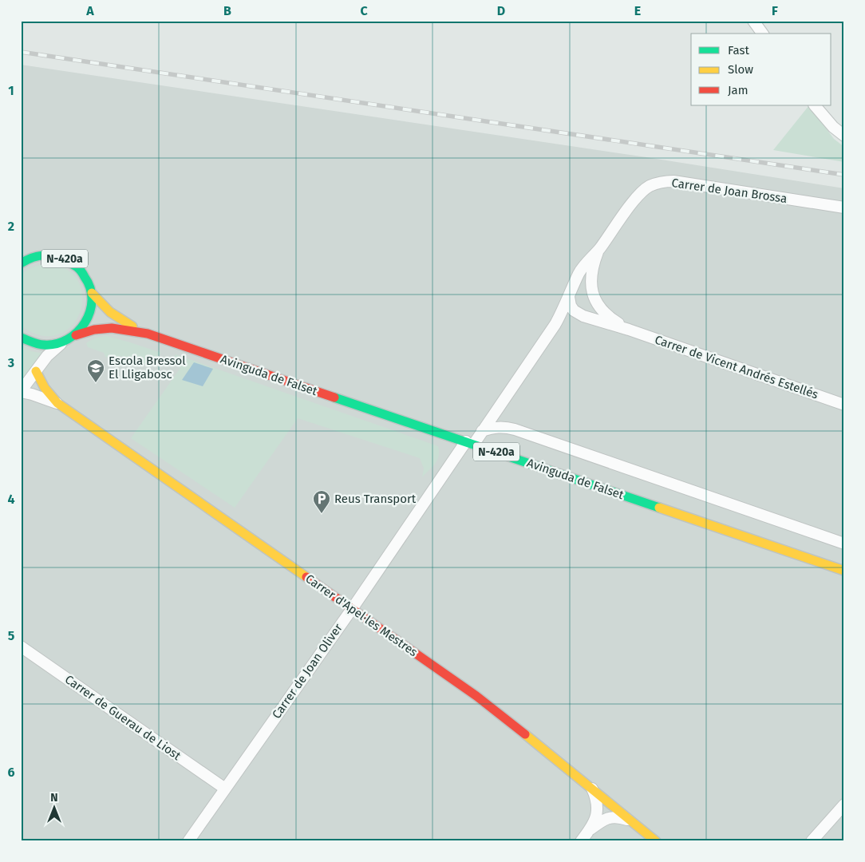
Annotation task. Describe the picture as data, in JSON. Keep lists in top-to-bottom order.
{
  "streets": {
    "main road": ["N-420a", "Avinguda de Falset", "Carrer d'Apel·les Mestres"],
    "street": [
      "Carrer de Joan Brossa",
      "Carrer de Vicent Andrés Estellés",
      "Carrer de Joan Oliver",
      "Carrer de Guerau de Liost"
    ]
  },
  "crossings": [
    ["Carrer de Joan Brossa", "Carrer de Joan Oliver"],
    ["N-420a", "Avinguda de Falset"],
    ["Carrer de Vicent Andrés Estellés", "Carrer de Joan Oliver"],
    ["Avinguda de Falset", "Carrer de Joan Oliver"],
    ["Carrer d'Apel·les Mestres", "Carrer de Joan Oliver"],
    ["Carrer de Joan Oliver", "Carrer de Guerau de Liost"]
  ],
  "places": {
    "school or university": ["Escola Bressol El Lligabosc"],
    "parking": ["Reus Transport"]
  },
  "legend": ["Fast", "Slow", "Jam"],
  "north": "top",
  "grid": {
    "columns": [
      "A",
      "B",
      "C",
      "D",
      "E",
      "F"
    ],
    "rows": [
      "1",
      "2",
      "3",
      "4",
      "5",
      "6"
    ]
  }
}
